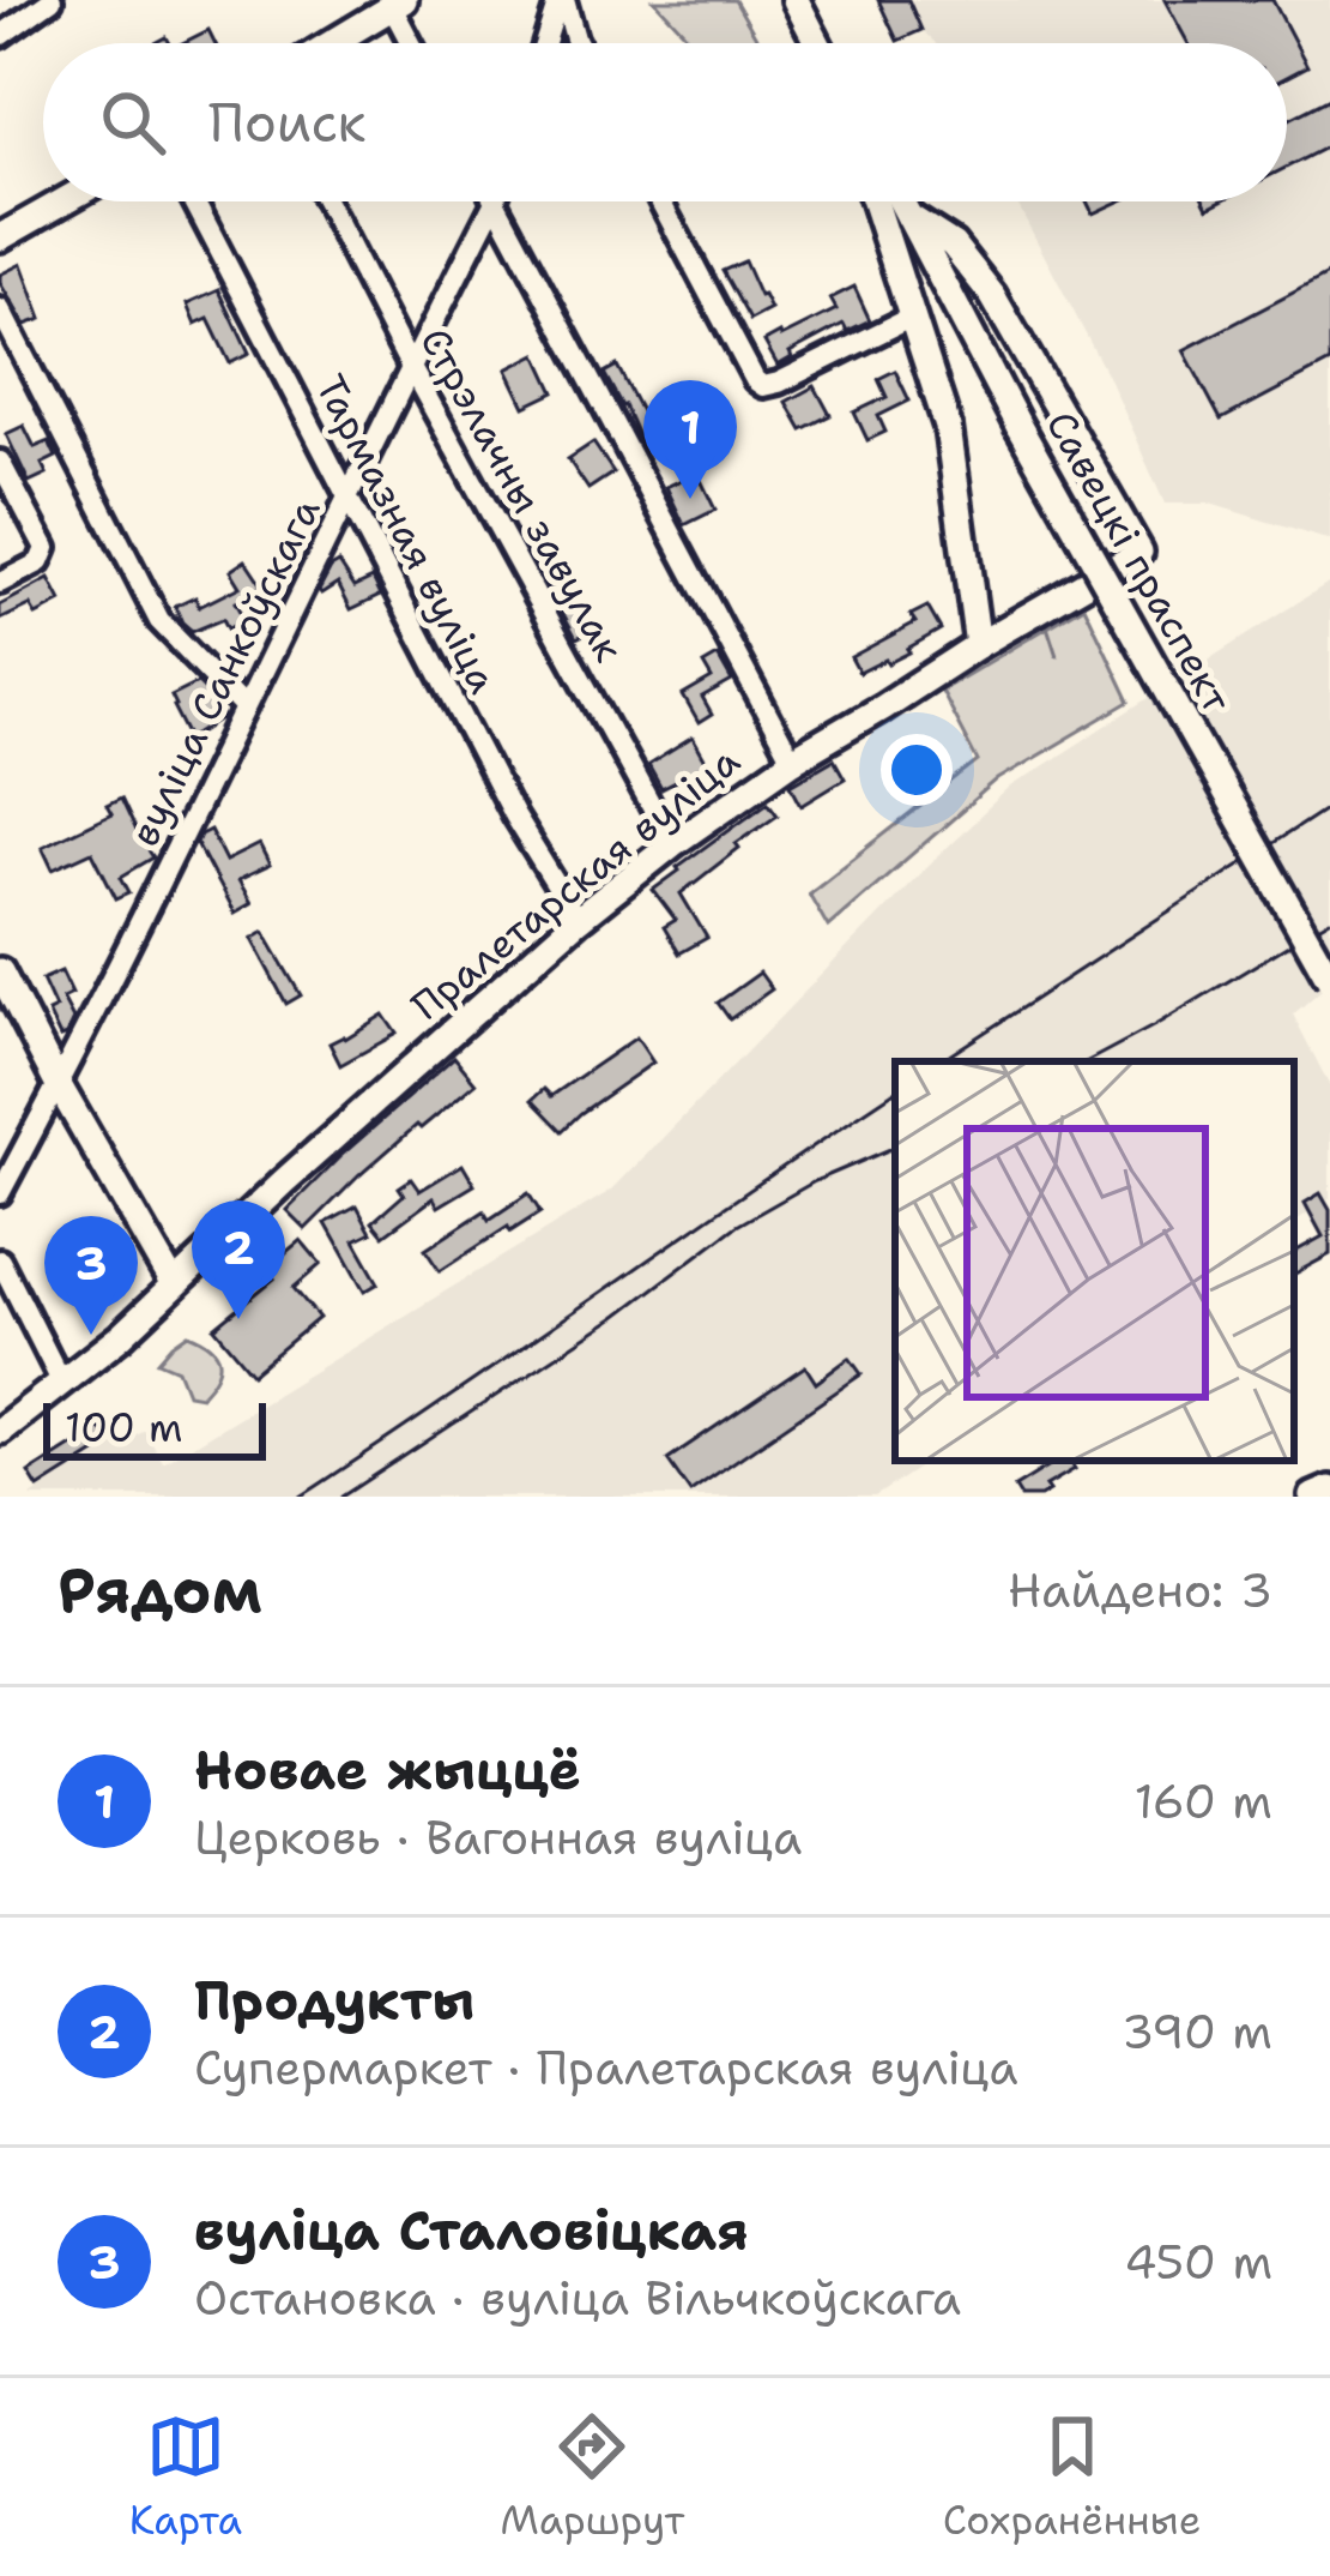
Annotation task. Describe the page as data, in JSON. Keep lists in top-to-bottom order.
{
  "streets": {
    "main road": ["Савецкі праспект", "Пралетарская вуліца"],
    "street": ["Стрэлачны завулак", "Тармазная вуліца", "вуліца Санкоўскага"]
  },
  "crossings": [
    ["Стрэлачны завулак", "вуліца Санкоўскага"],
    ["Стрэлачны завулак", "Пралетарская вуліца"],
    ["Тармазная вуліца", "вуліца Санкоўскага"],
    ["Тармазная вуліца", "Пралетарская вуліца"],
    ["Савецкі праспект", "Пралетарская вуліца"]
  ],
  "scale_bar": "100 m",
  "page": {
    "search": "Поиск",
    "pins": ["1", "2", "3"],
    "scale": "100 m",
    "heading": ["Рядом", "Найдено: 3"],
    "list": [
      {
        "mark": "1",
        "name": "Новае жыццё",
        "note": "Церковь · Вагонная вуліца",
        "value": "160 m"
      },
      {
        "mark": "2",
        "name": "Продукты",
        "note": "Супермаркет · Пралетарская вуліца",
        "value": "390 m"
      },
      {
        "mark": "3",
        "name": "вуліца Сталовіцкая",
        "note": "Остановка · вуліца Вільчкоўскага",
        "value": "450 m"
      }
    ],
    "nav": ["Карта", "Маршрут", "Сохранённые"]
  }
}
